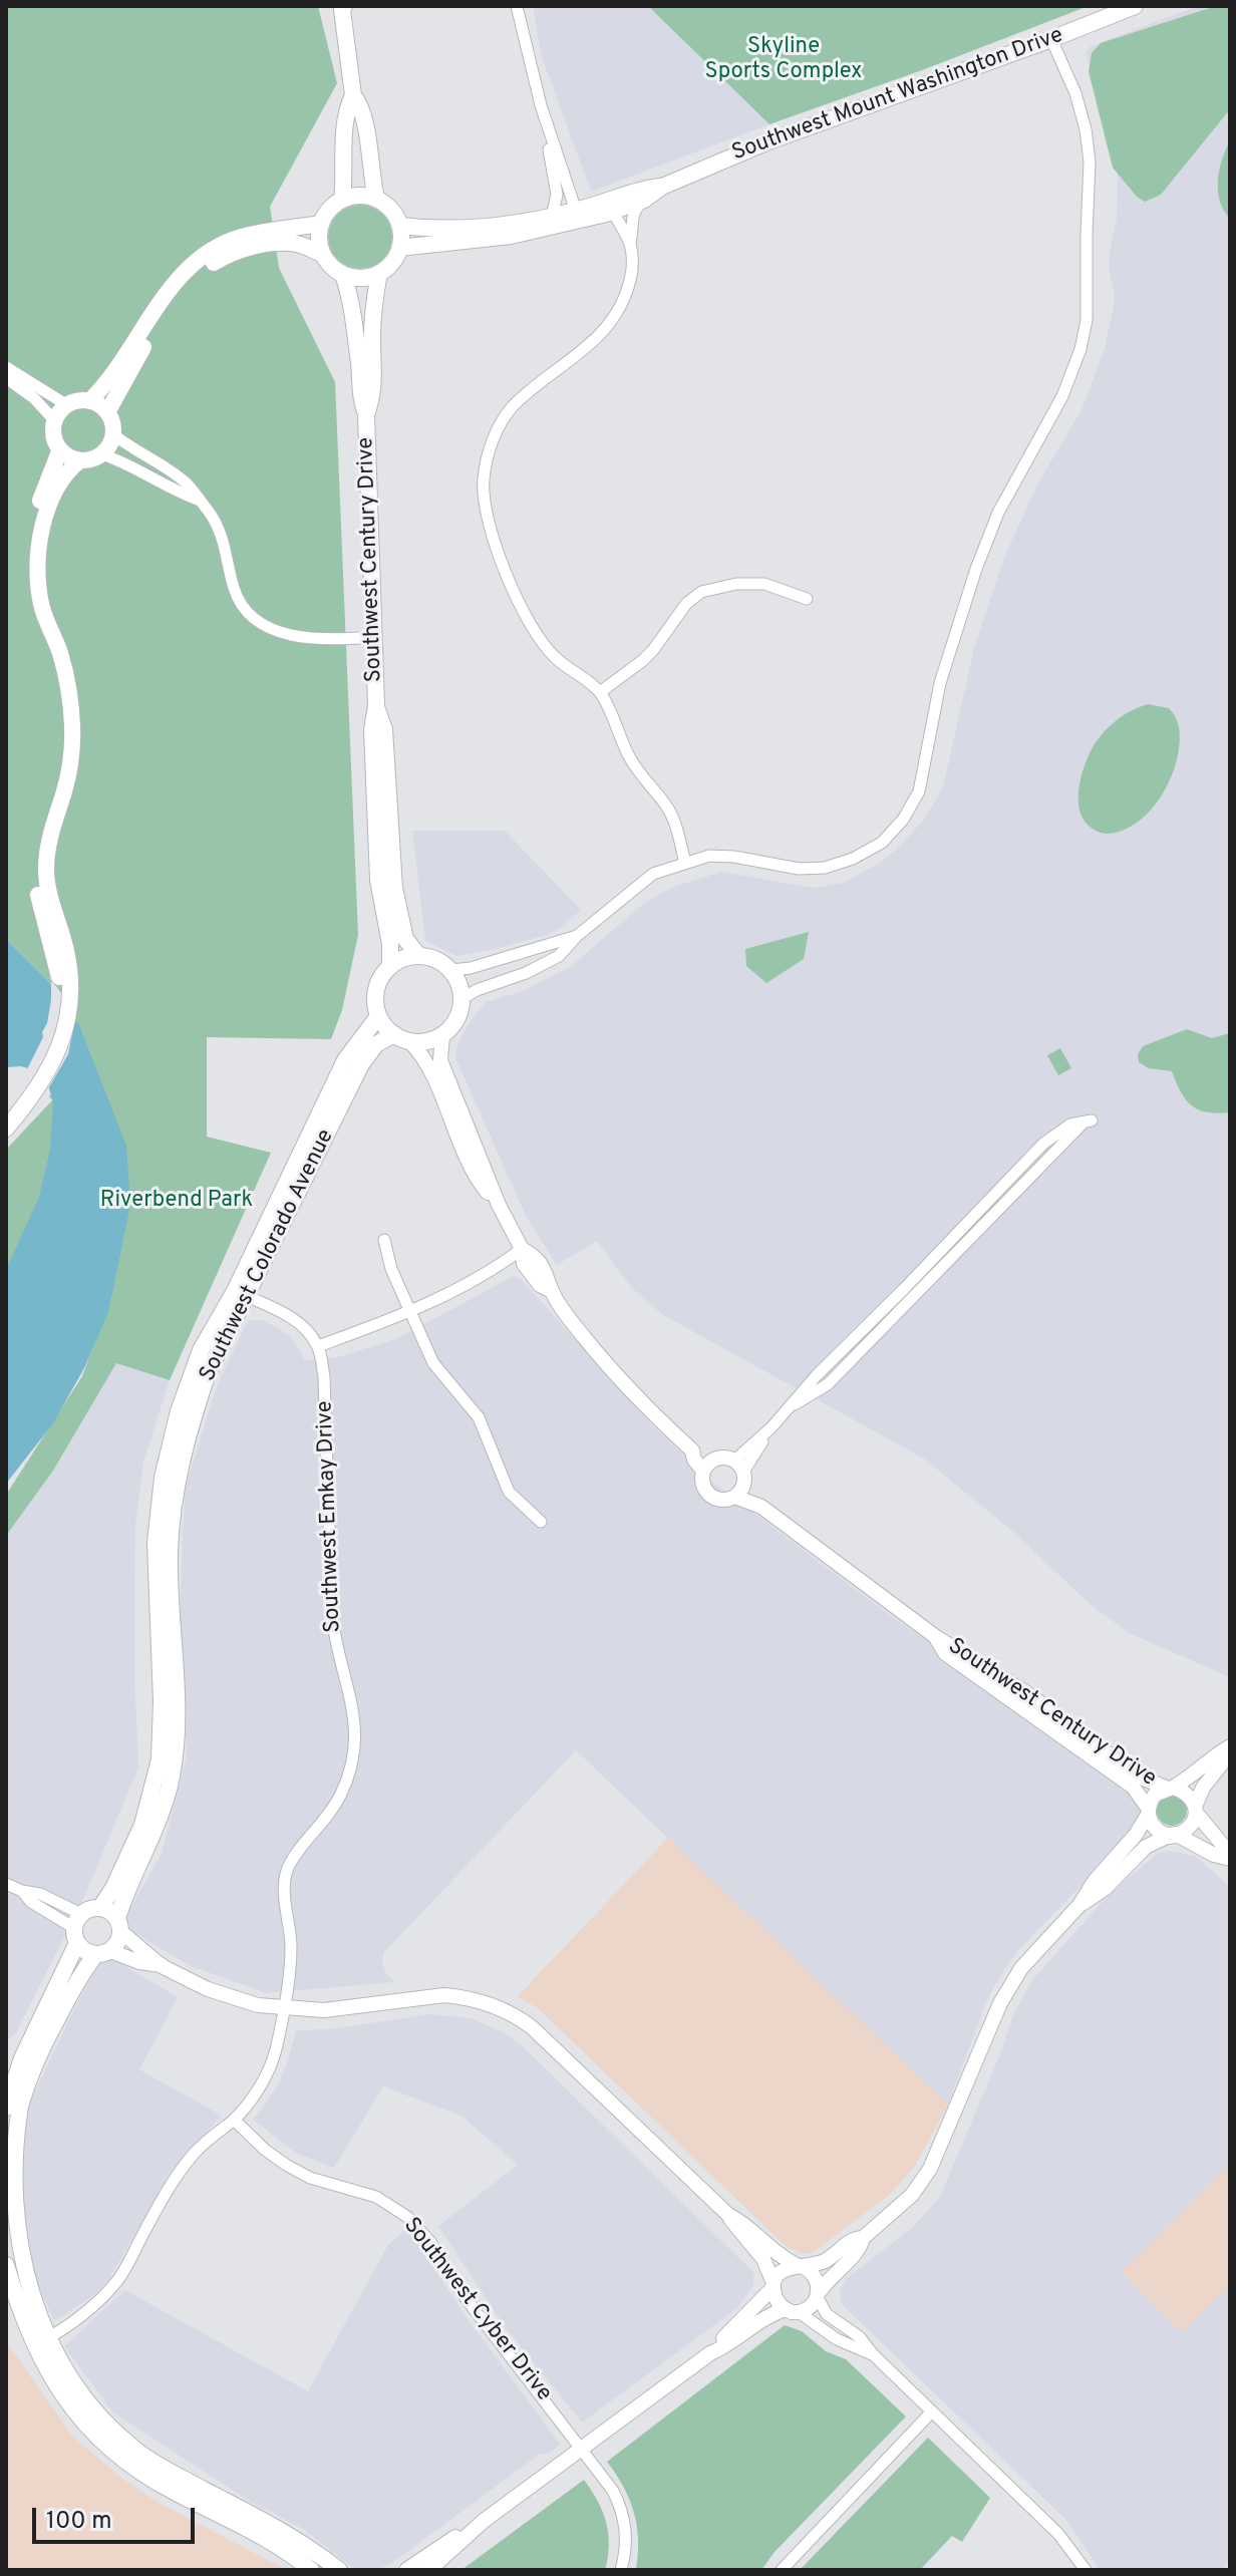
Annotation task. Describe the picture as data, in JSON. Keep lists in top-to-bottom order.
{
  "streets": {
    "main road": ["Southwest Mount Washington Drive", "Southwest Century Drive", "Southwest Colorado Avenue"],
    "street": ["Southwest Emkay Drive", "Southwest Cyber Drive"]
  },
  "crossings": [
    ["Southwest Mount Washington Drive", "Southwest Century Drive"],
    ["Southwest Century Drive", "Southwest Colorado Avenue"],
    ["Southwest Emkay Drive", "Southwest Cyber Drive"]
  ],
  "parks": ["Skyline Sports Complex", "Riverbend Park"],
  "scale_bar": "100 m"
}
